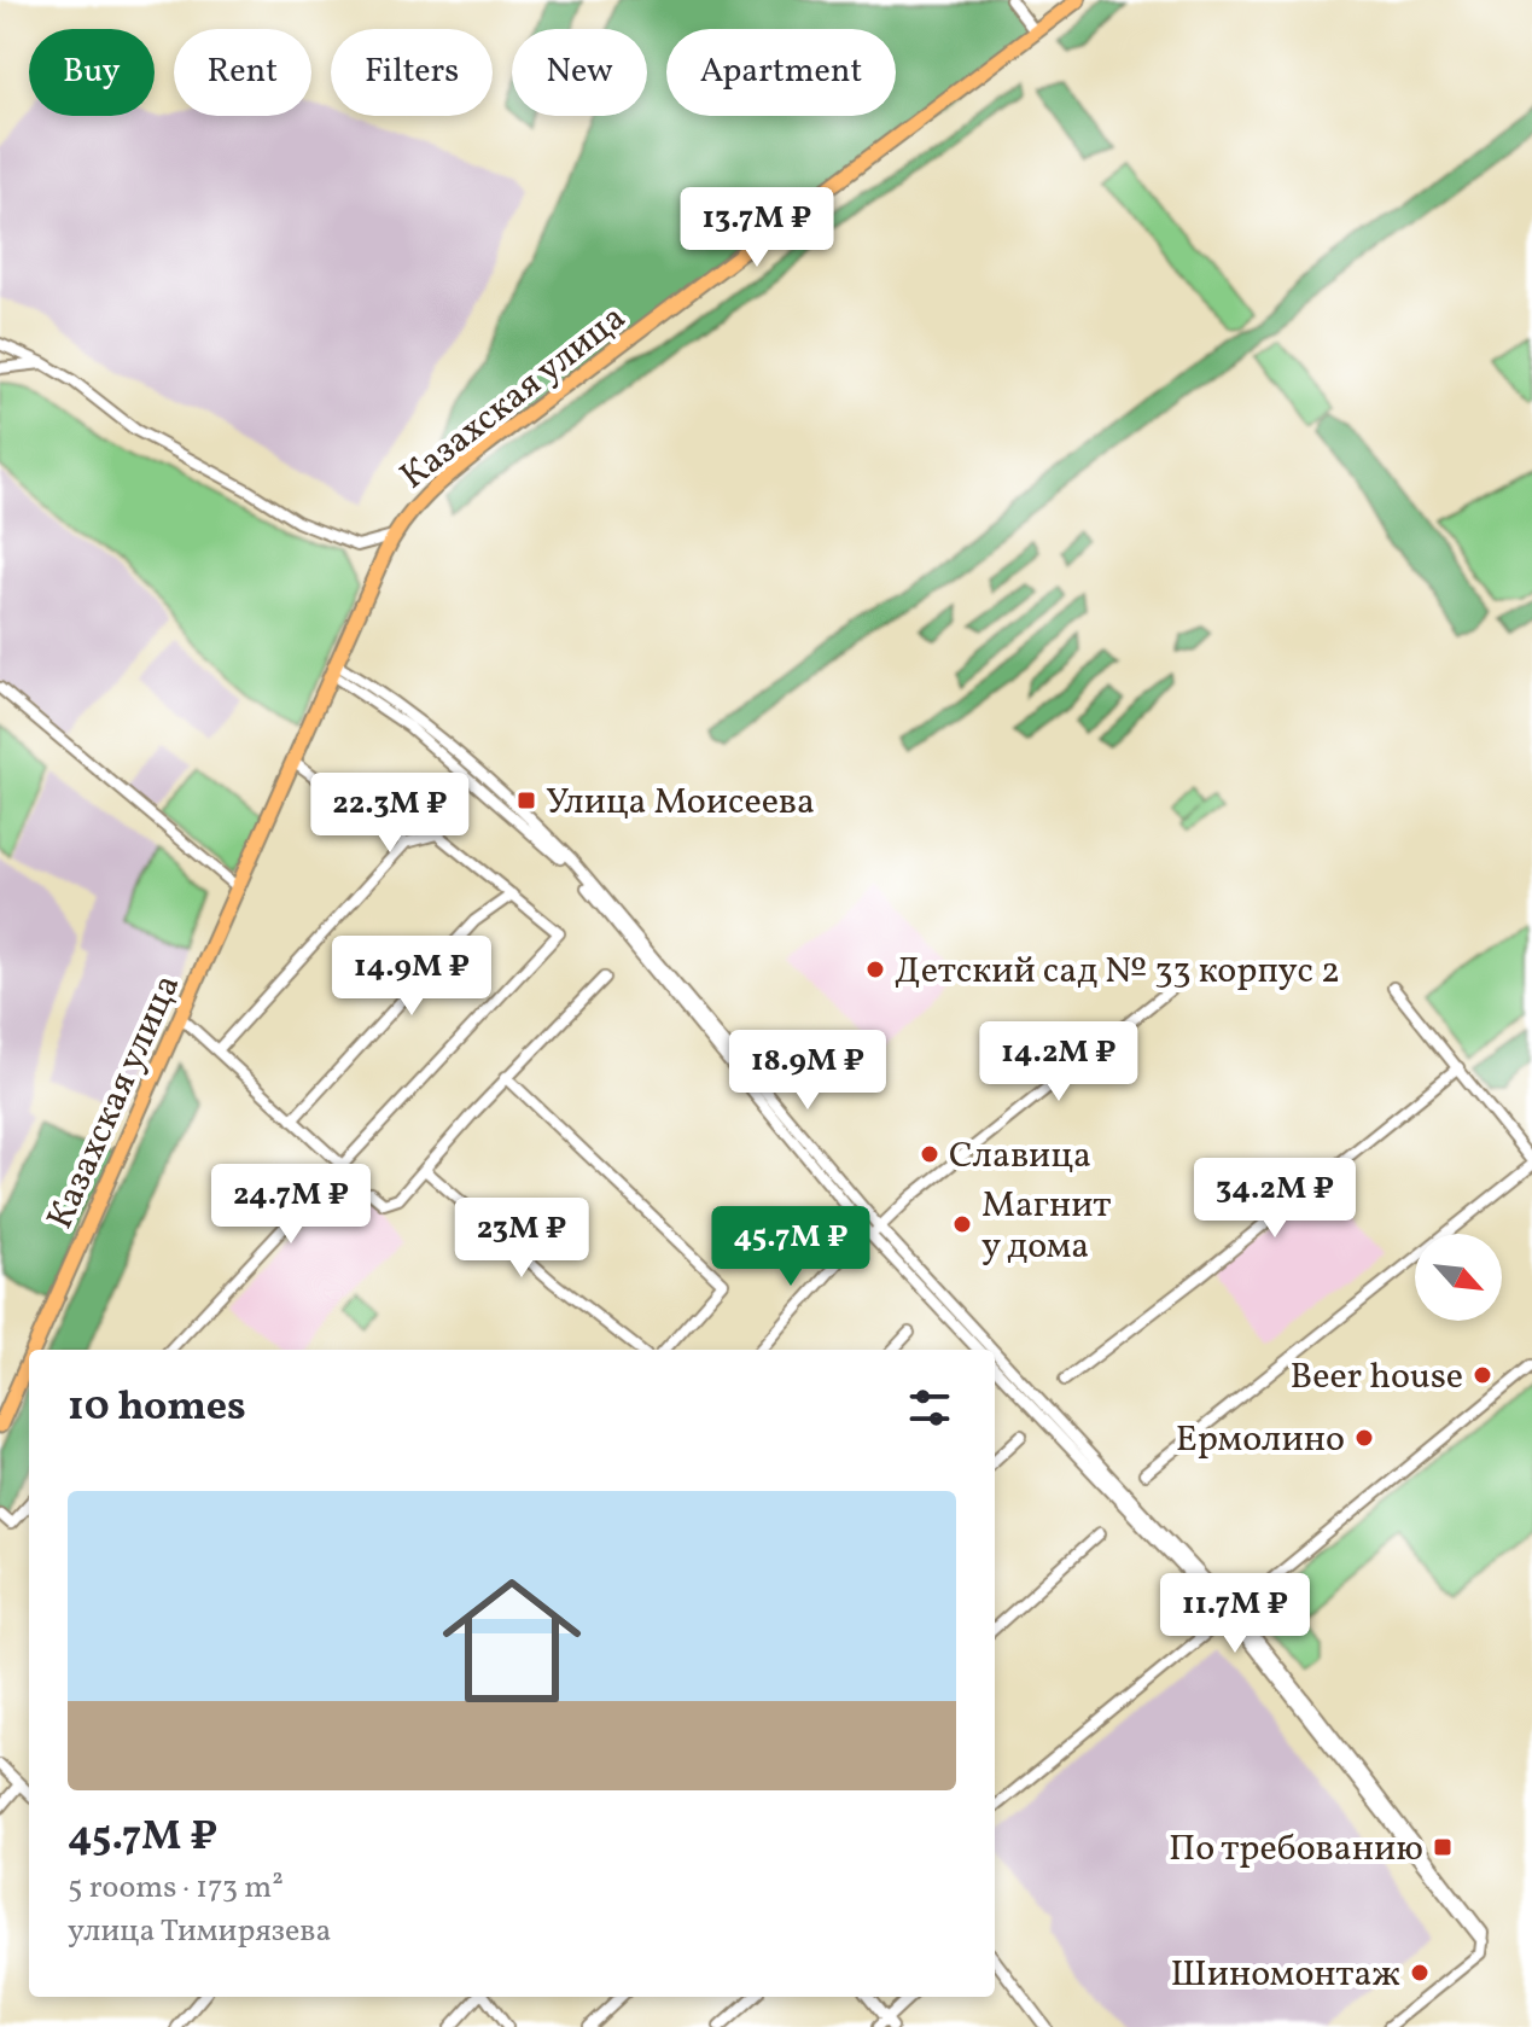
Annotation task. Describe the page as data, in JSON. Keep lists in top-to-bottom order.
{
  "streets": {
    "main road": ["Казахская улица"]
  },
  "places": {
    "transit": ["Улица Моисеева", "По требованию"],
    "other": [
      "Детский сад № 33 корпус 2",
      "Славица",
      "Магнит у дома",
      "Beer house",
      "Ермолино",
      "Шиномонтаж"
    ]
  },
  "north": "bottom right",
  "page": {
    "chip": [
      "Buy",
      "Rent",
      "Filters",
      "New",
      "Apartment"
    ],
    "price": [
      "13.7M ₽",
      "22.3M ₽",
      "14.9M ₽",
      "14.2M ₽",
      "18.9M ₽",
      "34.2M ₽",
      "24.7M ₽",
      "23M ₽",
      "45.7M ₽",
      "11.7M ₽"
    ],
    "heading": "10 homes",
    "list": [
      {
        "name": "45.7M ₽",
        "note": "5 rooms · 173 m² · улица Тимирязева"
      }
    ]
  }
}
